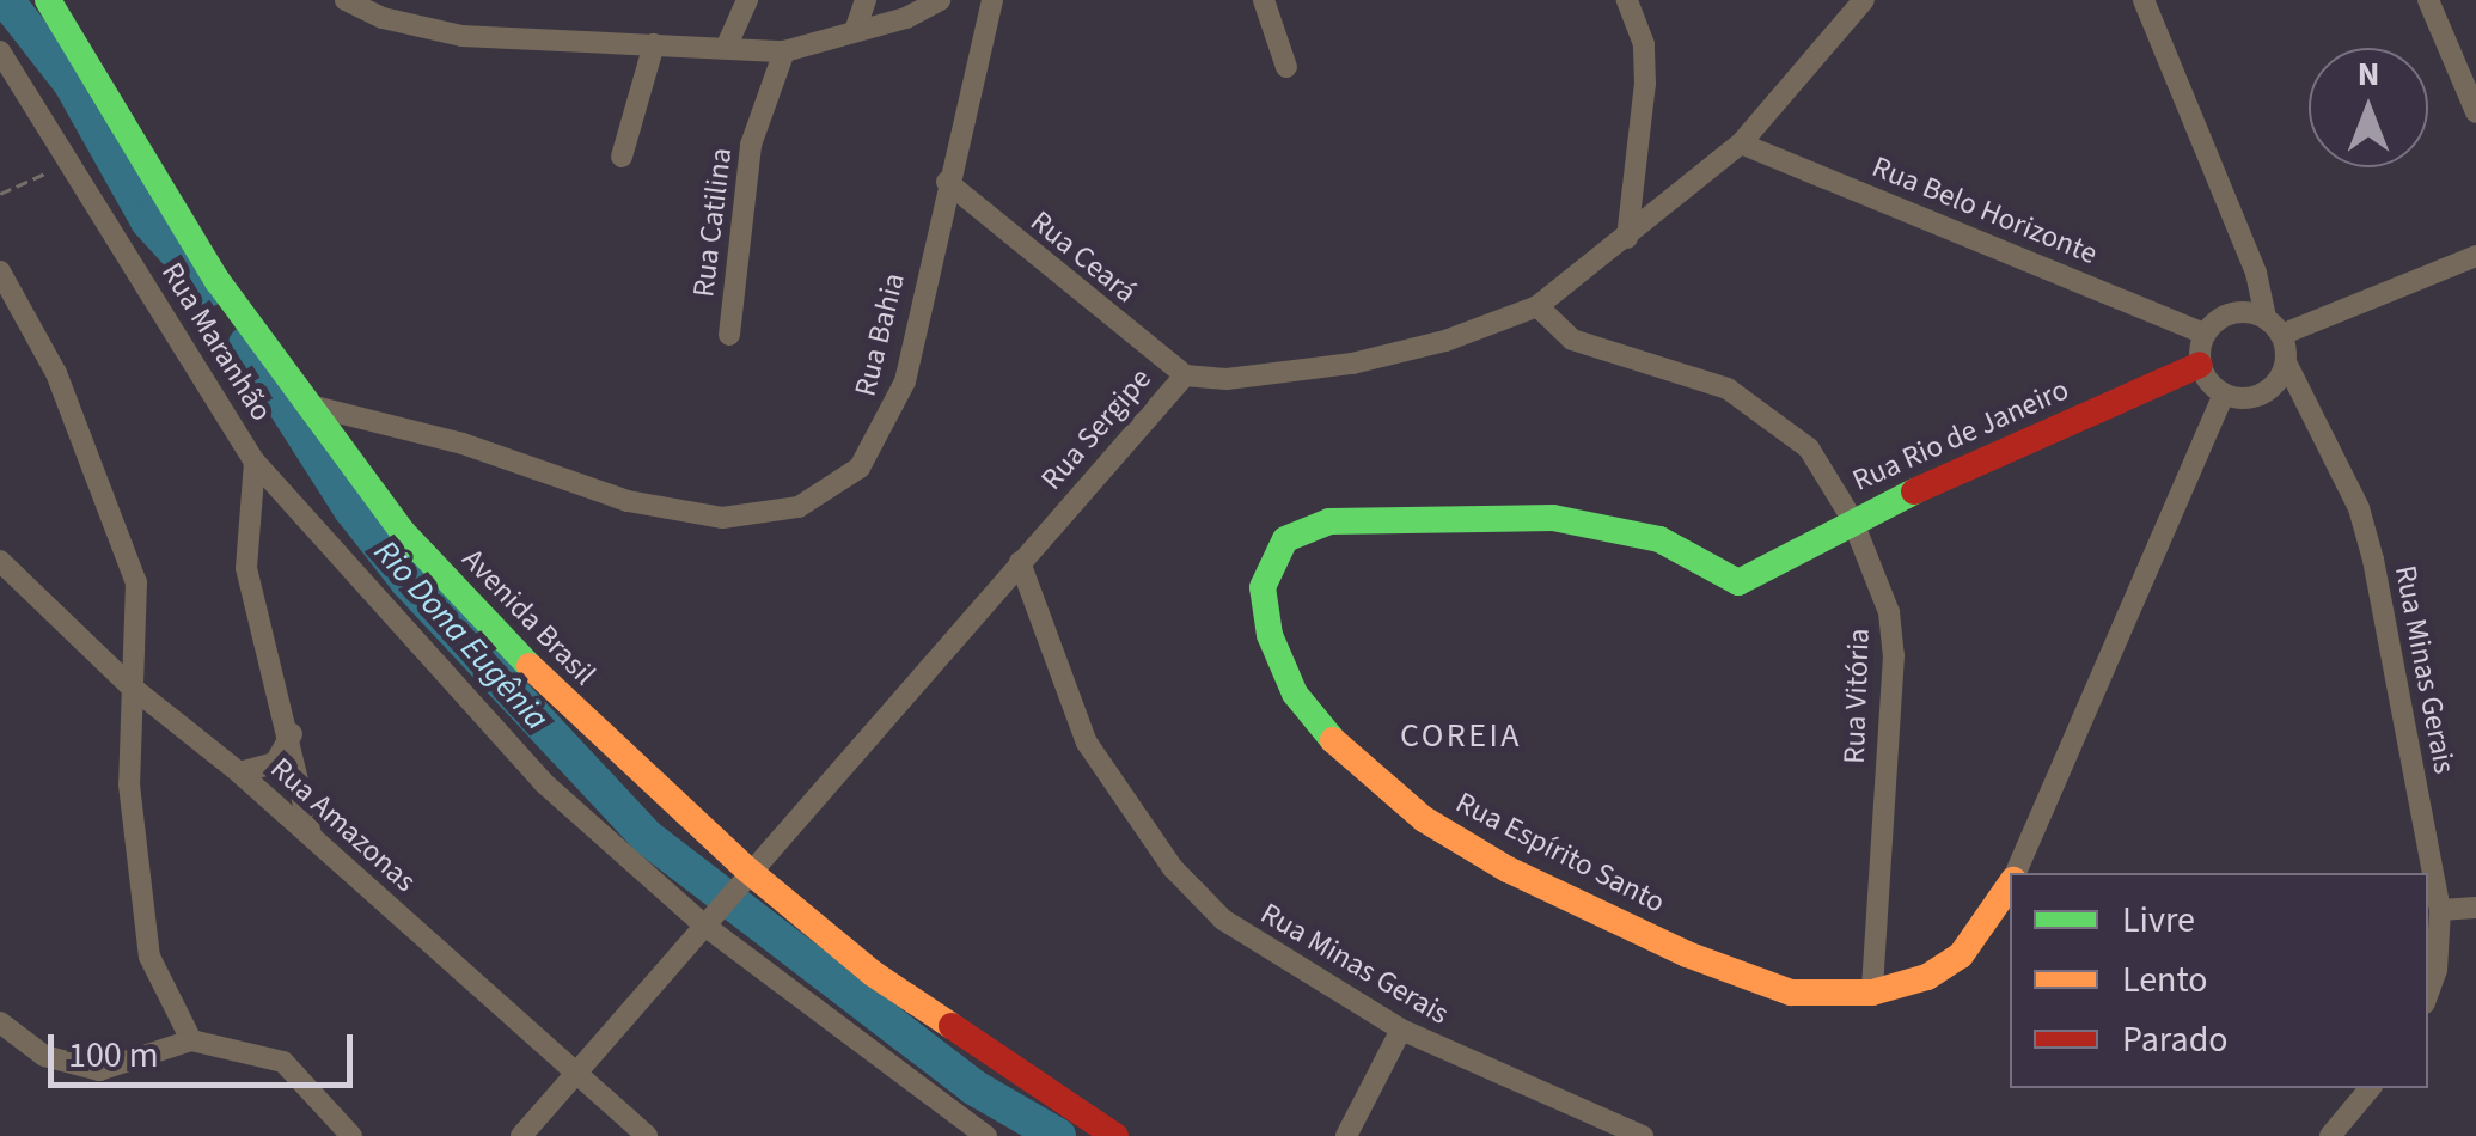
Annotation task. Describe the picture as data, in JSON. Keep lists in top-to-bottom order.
{
  "streets": {
    "street": [
      "Rua Belo Horizonte",
      "Rua Catilina",
      "Rua Ceará",
      "Rua Bahia",
      "Rua Maranhão",
      "Rua Sergipe",
      "Rua Rio de Janeiro",
      "Avenida Brasil",
      "Rua Minas Gerais",
      "Rua Vitória",
      "Rua Amazonas",
      "Rua Espírito Santo"
    ]
  },
  "crossings": [
    ["Rua Belo Horizonte", "Rua Sergipe"],
    ["Rua Belo Horizonte", "Rua Rio de Janeiro"],
    ["Rua Belo Horizonte", "Rua Minas Gerais"],
    ["Rua Belo Horizonte", "Rua Espírito Santo"],
    ["Rua Ceará", "Rua Bahia"],
    ["Rua Ceará", "Rua Sergipe"],
    ["Rua Bahia", "Avenida Brasil"],
    ["Rua Maranhão", "Rua Amazonas"],
    ["Rua Sergipe", "Avenida Brasil"],
    ["Rua Sergipe", "Rua Minas Gerais"],
    ["Rua Sergipe", "Rua Vitória"],
    ["Rua Sergipe", "Rua Amazonas"],
    ["Rua Rio de Janeiro", "Rua Minas Gerais"],
    ["Rua Rio de Janeiro", "Rua Vitória"],
    ["Rua Rio de Janeiro", "Rua Espírito Santo"],
    ["Rua Minas Gerais", "Rua Espírito Santo"],
    ["Rua Vitória", "Rua Espírito Santo"]
  ],
  "districts": ["COREIA"],
  "water": ["Rio Dona Eugênia"],
  "legend": ["Livre", "Lento", "Parado"],
  "scale_bar": "100 m",
  "north": "top"
}
